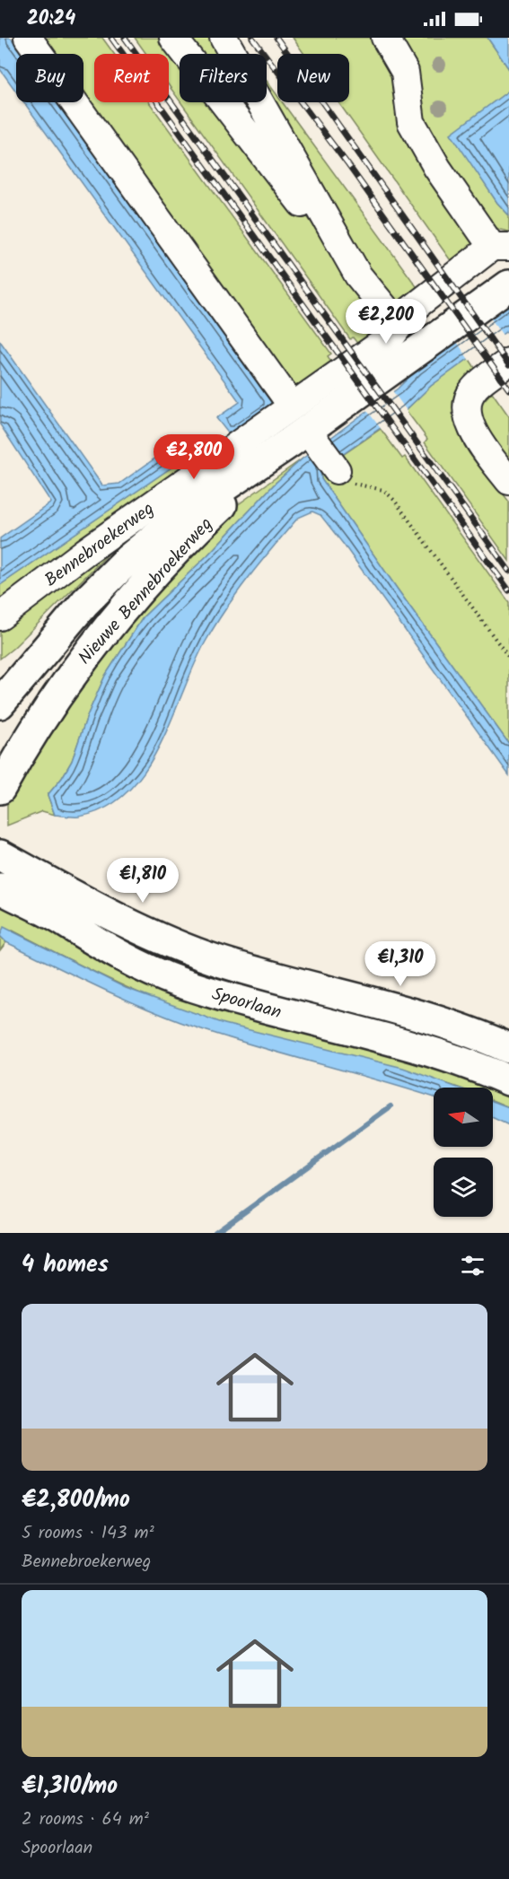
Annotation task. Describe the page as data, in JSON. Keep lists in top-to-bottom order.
{
  "streets": {
    "main road": ["Bennebroekerweg", "Nieuwe Bennebroekerweg", "Spoorlaan"]
  },
  "crossings": [
    ["Bennebroekerweg", "Nieuwe Bennebroekerweg"]
  ],
  "north": "left",
  "page": {
    "status": "20:24",
    "chip": [
      "Buy",
      "Rent",
      "Filters",
      "New"
    ],
    "price": [
      "€2,200",
      "€2,800",
      "€1,810",
      "€1,310"
    ],
    "heading": "4 homes",
    "list": [
      {
        "name": "€2,800/mo",
        "note": "5 rooms · 143 m² · Bennebroekerweg"
      },
      {
        "name": "€1,310/mo",
        "note": "2 rooms · 64 m² · Spoorlaan"
      }
    ]
  }
}
